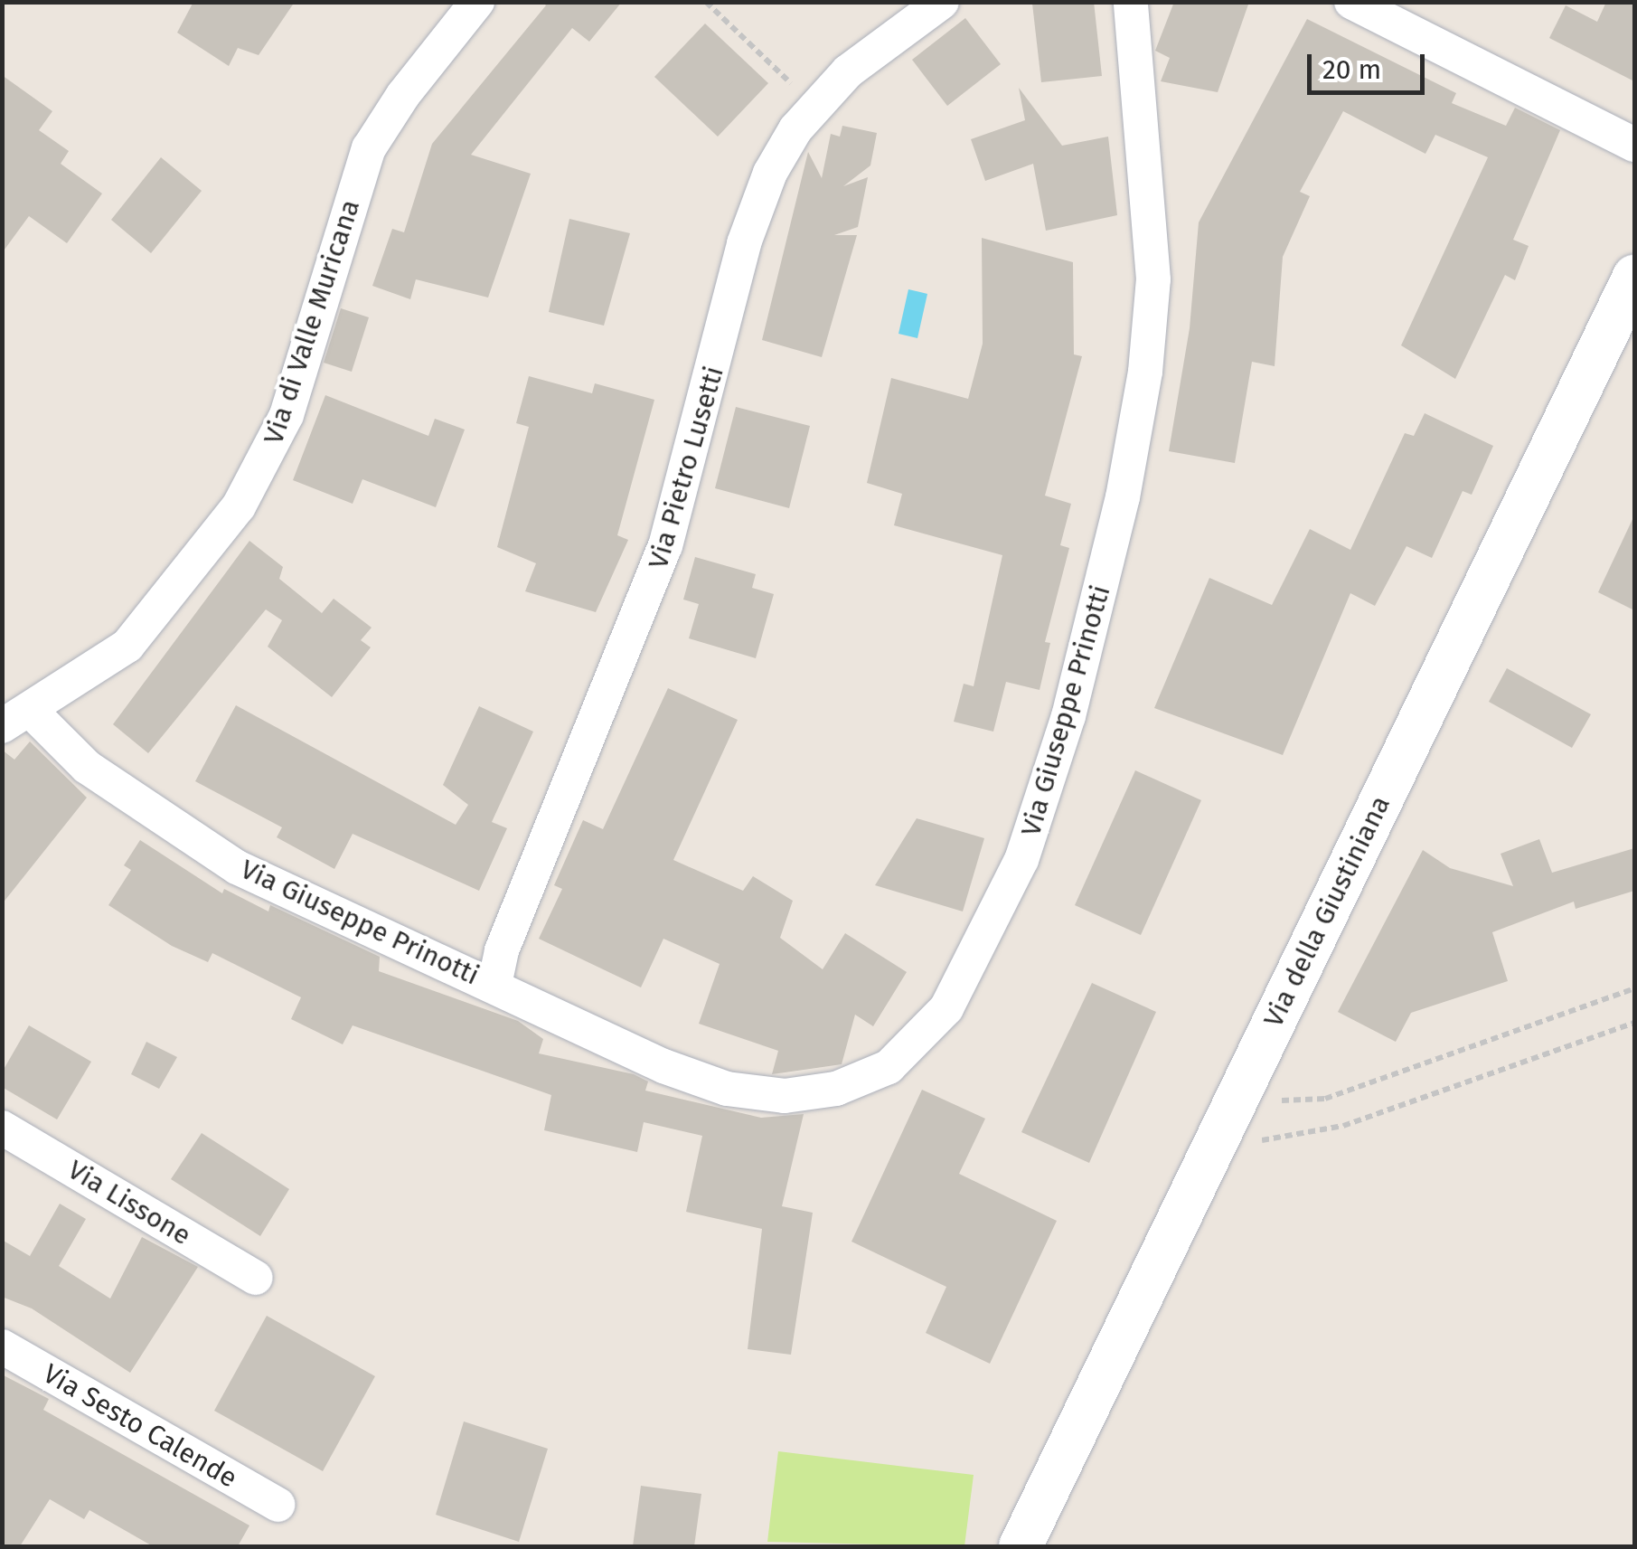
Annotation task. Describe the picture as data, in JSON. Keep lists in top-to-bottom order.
{
  "streets": {
    "street": [
      "Via di Valle Muricana",
      "Via Pietro Lusetti",
      "Via Giuseppe Prinotti",
      "Via della Giustiniana",
      "Via Lissone",
      "Via Sesto Calende"
    ]
  },
  "crossings": [
    ["Via di Valle Muricana", "Via Giuseppe Prinotti"],
    ["Via Pietro Lusetti", "Via Giuseppe Prinotti"]
  ],
  "scale_bar": "20 m"
}
